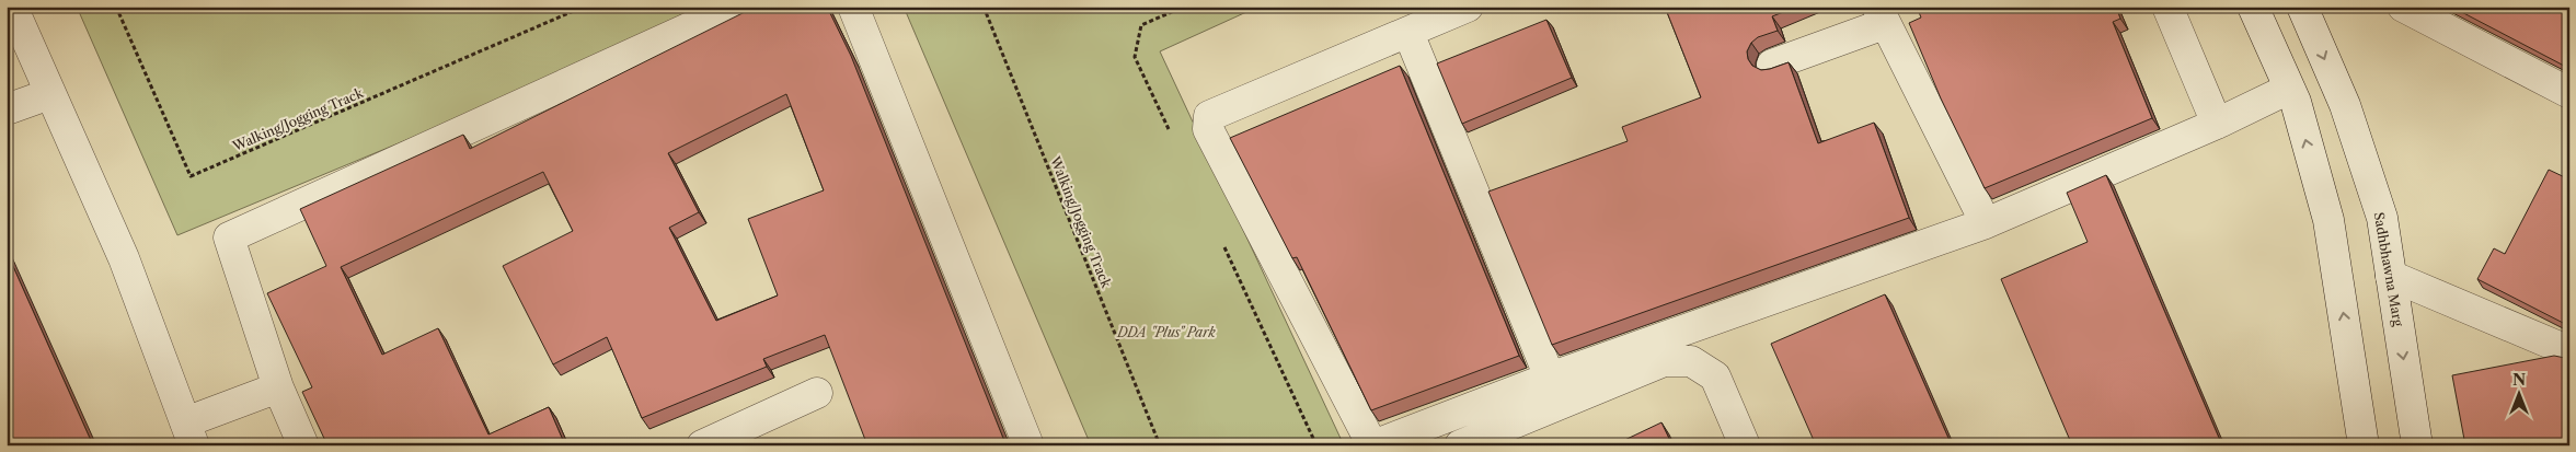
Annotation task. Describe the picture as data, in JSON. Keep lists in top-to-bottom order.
{
  "streets": {
    "street": ["Sadhbhawna Marg"],
    "path": ["Walking/Jogging Track"]
  },
  "parks": ["DDA \"Plus\" Park"],
  "north": "top"
}
